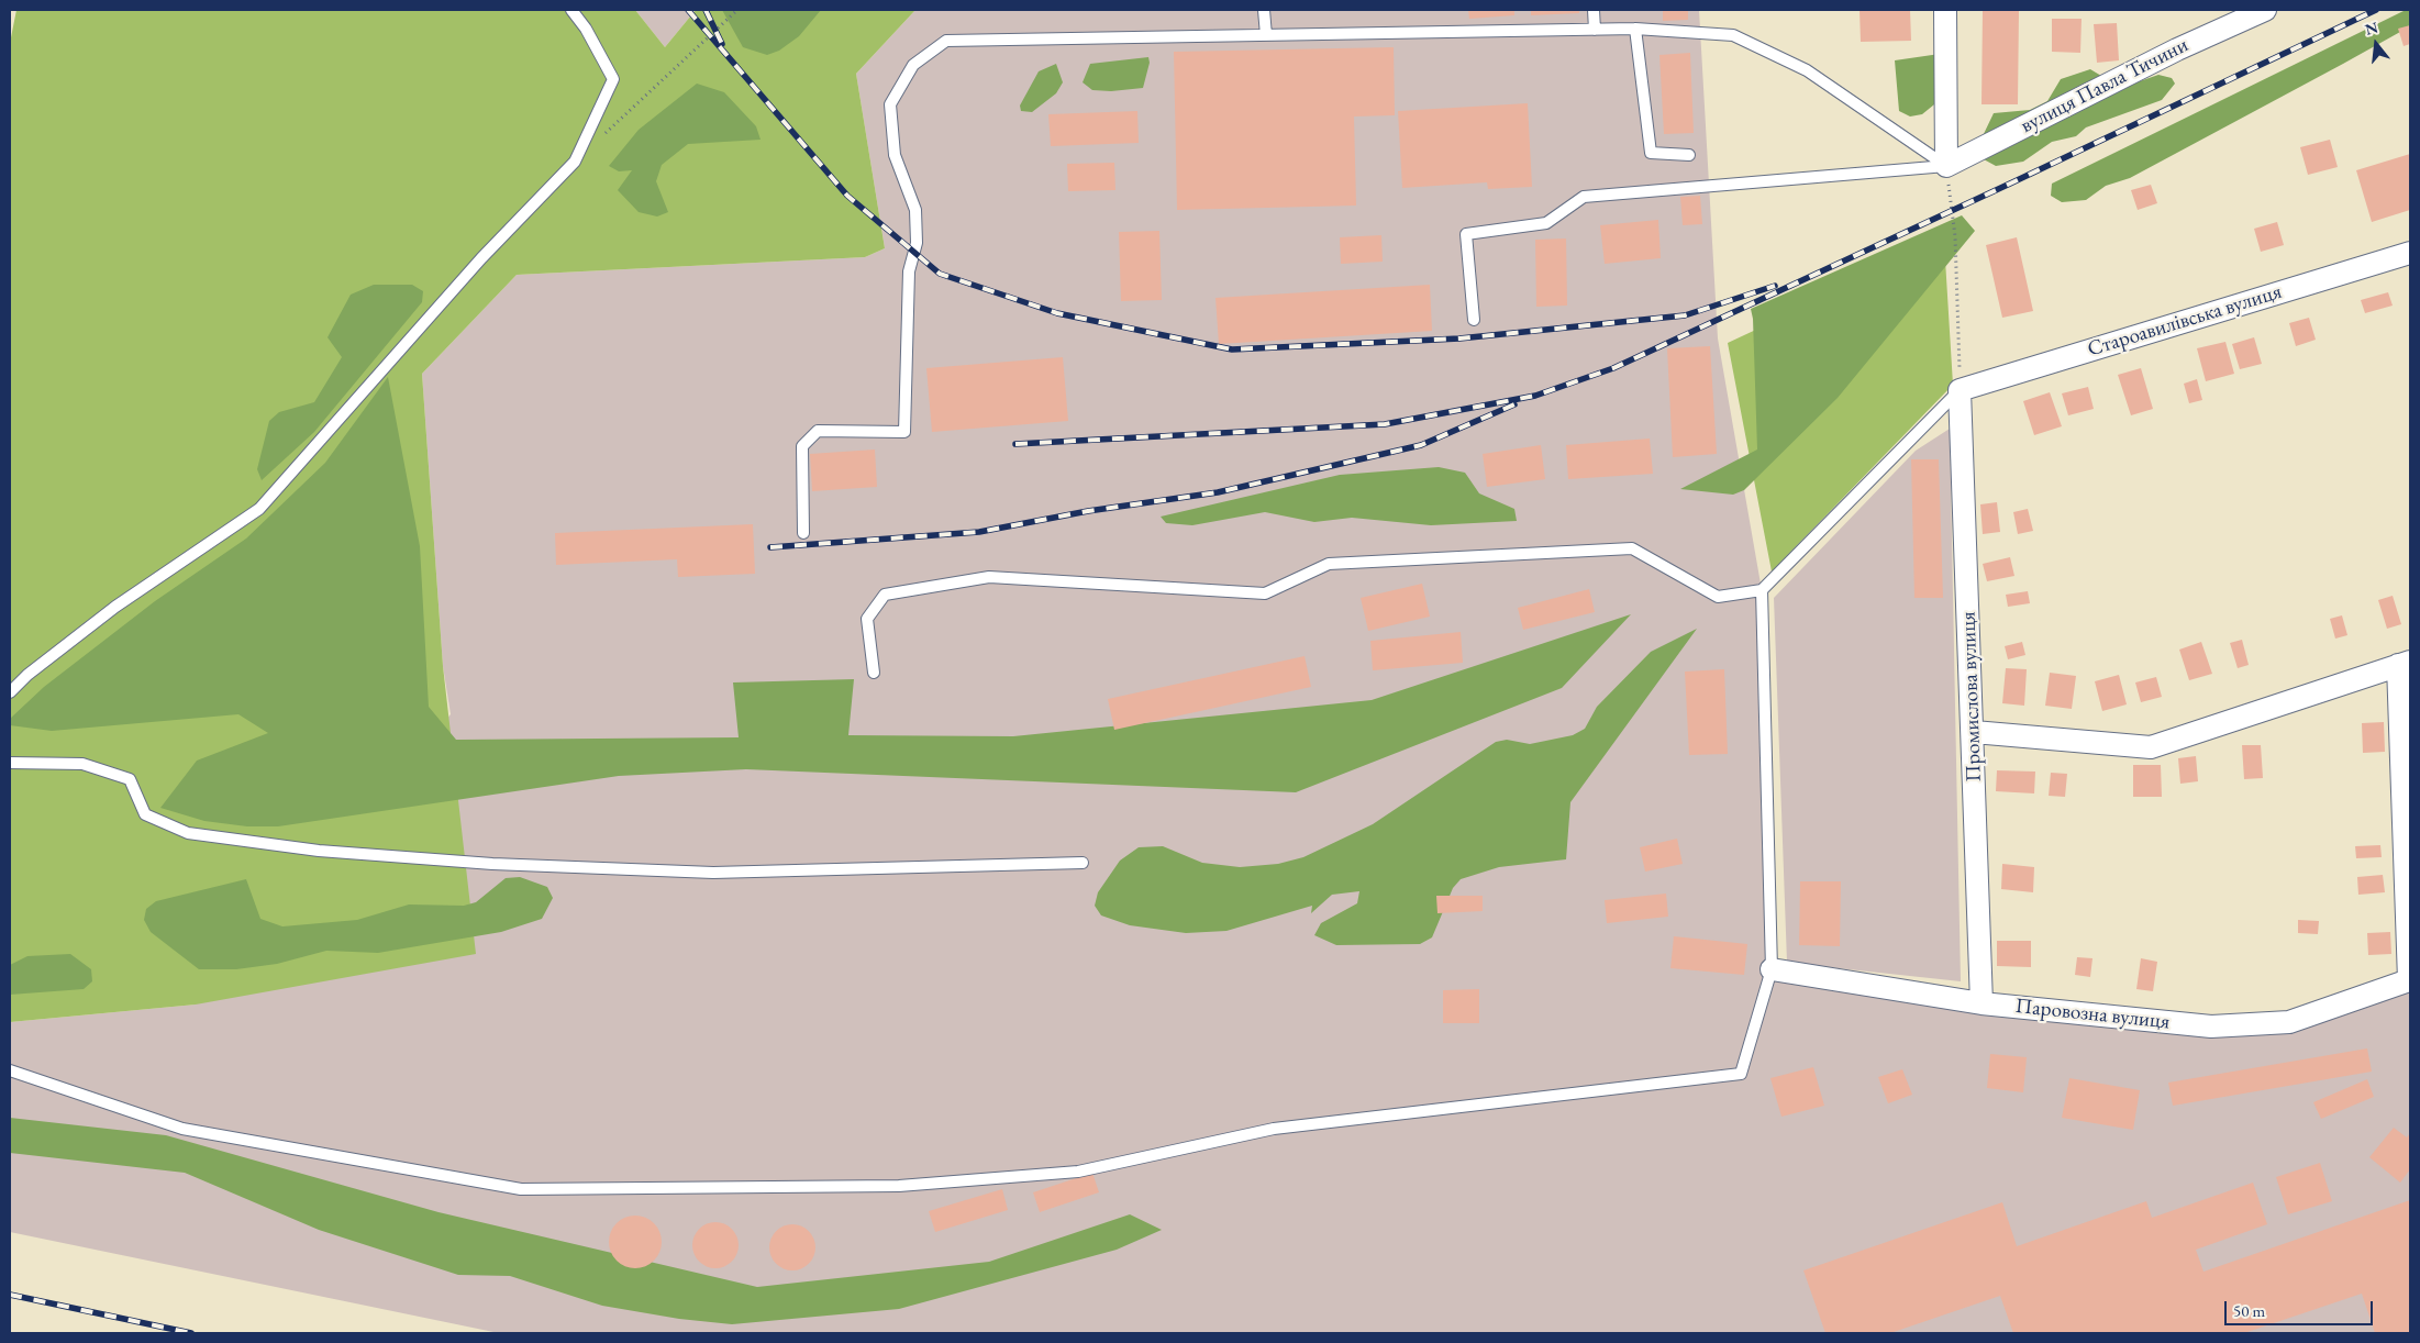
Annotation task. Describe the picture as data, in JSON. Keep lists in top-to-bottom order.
{
  "streets": {
    "street": [
      "вулиця Павла Тичини",
      "Староавилівська вулиця",
      "Промислова вулиця",
      "Паровозна вулиця"
    ]
  },
  "crossings": [
    ["Староавилівська вулиця", "Промислова вулиця"],
    ["Промислова вулиця", "Паровозна вулиця"]
  ],
  "scale_bar": "50 m",
  "north": "top"
}
